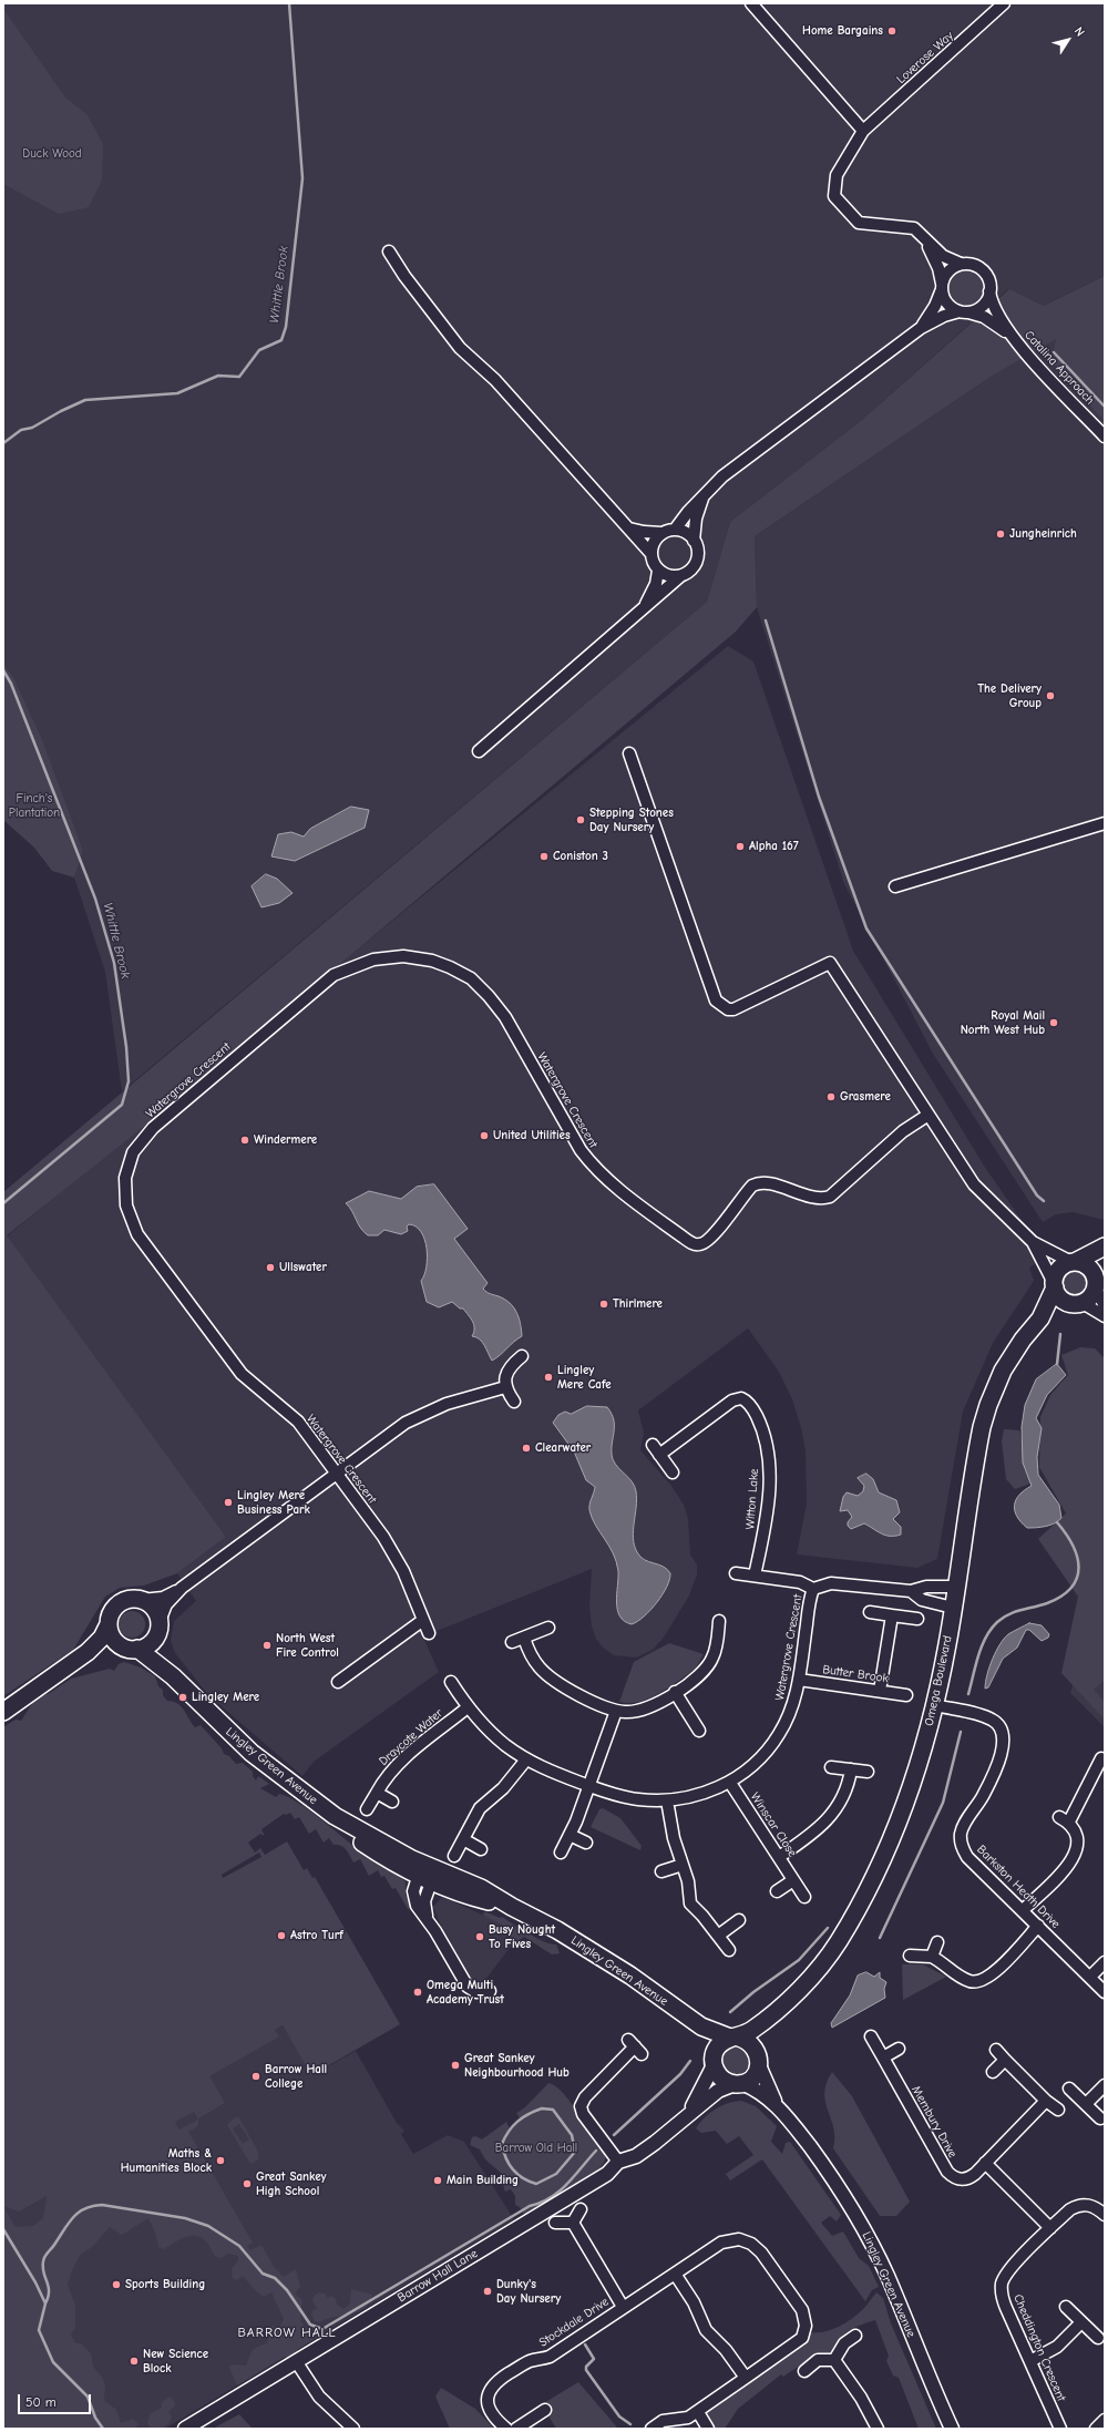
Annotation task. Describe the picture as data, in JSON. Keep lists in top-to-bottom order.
{
  "streets": {
    "main road": ["Omega Boulevard", "Lingley Green Avenue"],
    "street": [
      "Loverose Way",
      "Catalina Approach",
      "Watergrove Crescent",
      "Witton Lake",
      "Butter Brook",
      "Draycote Water",
      "Winscar Close",
      "Barkston Heath Drive",
      "Membury Drive",
      "Barrow Hall Lane",
      "Stockdale Drive",
      "Cheddington Crescent"
    ]
  },
  "crossings": [
    ["Loverose Way", "Catalina Approach"],
    ["Watergrove Crescent", "Butter Brook"],
    ["Watergrove Crescent", "Omega Boulevard"],
    ["Watergrove Crescent", "Draycote Water"],
    ["Watergrove Crescent", "Winscar Close"],
    ["Omega Boulevard", "Lingley Green Avenue"],
    ["Omega Boulevard", "Barkston Heath Drive"],
    ["Omega Boulevard", "Barrow Hall Lane"],
    ["Lingley Green Avenue", "Barrow Hall Lane"]
  ],
  "districts": ["BARROW HALL"],
  "water": ["Whittle Brook"],
  "parks": ["Duck Wood", "Finch's Plantation", "Barrow Old Hall"],
  "places": [
    "Home Bargains",
    "Jungheinrich",
    "The Delivery Group",
    "Stepping Stones Day Nursery",
    "Alpha 167",
    "Coniston 3",
    "Royal Mail North West Hub",
    "Grasmere",
    "United Utilities",
    "Windermere",
    "Ullswater",
    "Thirlmere",
    "Lingley Mere Cafe",
    "Clearwater",
    "Lingley Mere Business Park",
    "North West Fire Control",
    "Lingley Mere",
    "Astro Turf",
    "Busy Nought To Fives",
    "Omega Multi Academy Trust",
    "Great Sankey Neighbourhood Hub",
    "Barrow Hall College",
    "Maths & Humanities Block",
    "Main Building",
    "Great Sankey High School",
    "Sports Building",
    "Dunky's Day Nursery",
    "New Science Block"
  ],
  "scale_bar": "50 m",
  "north": "top right"
}
